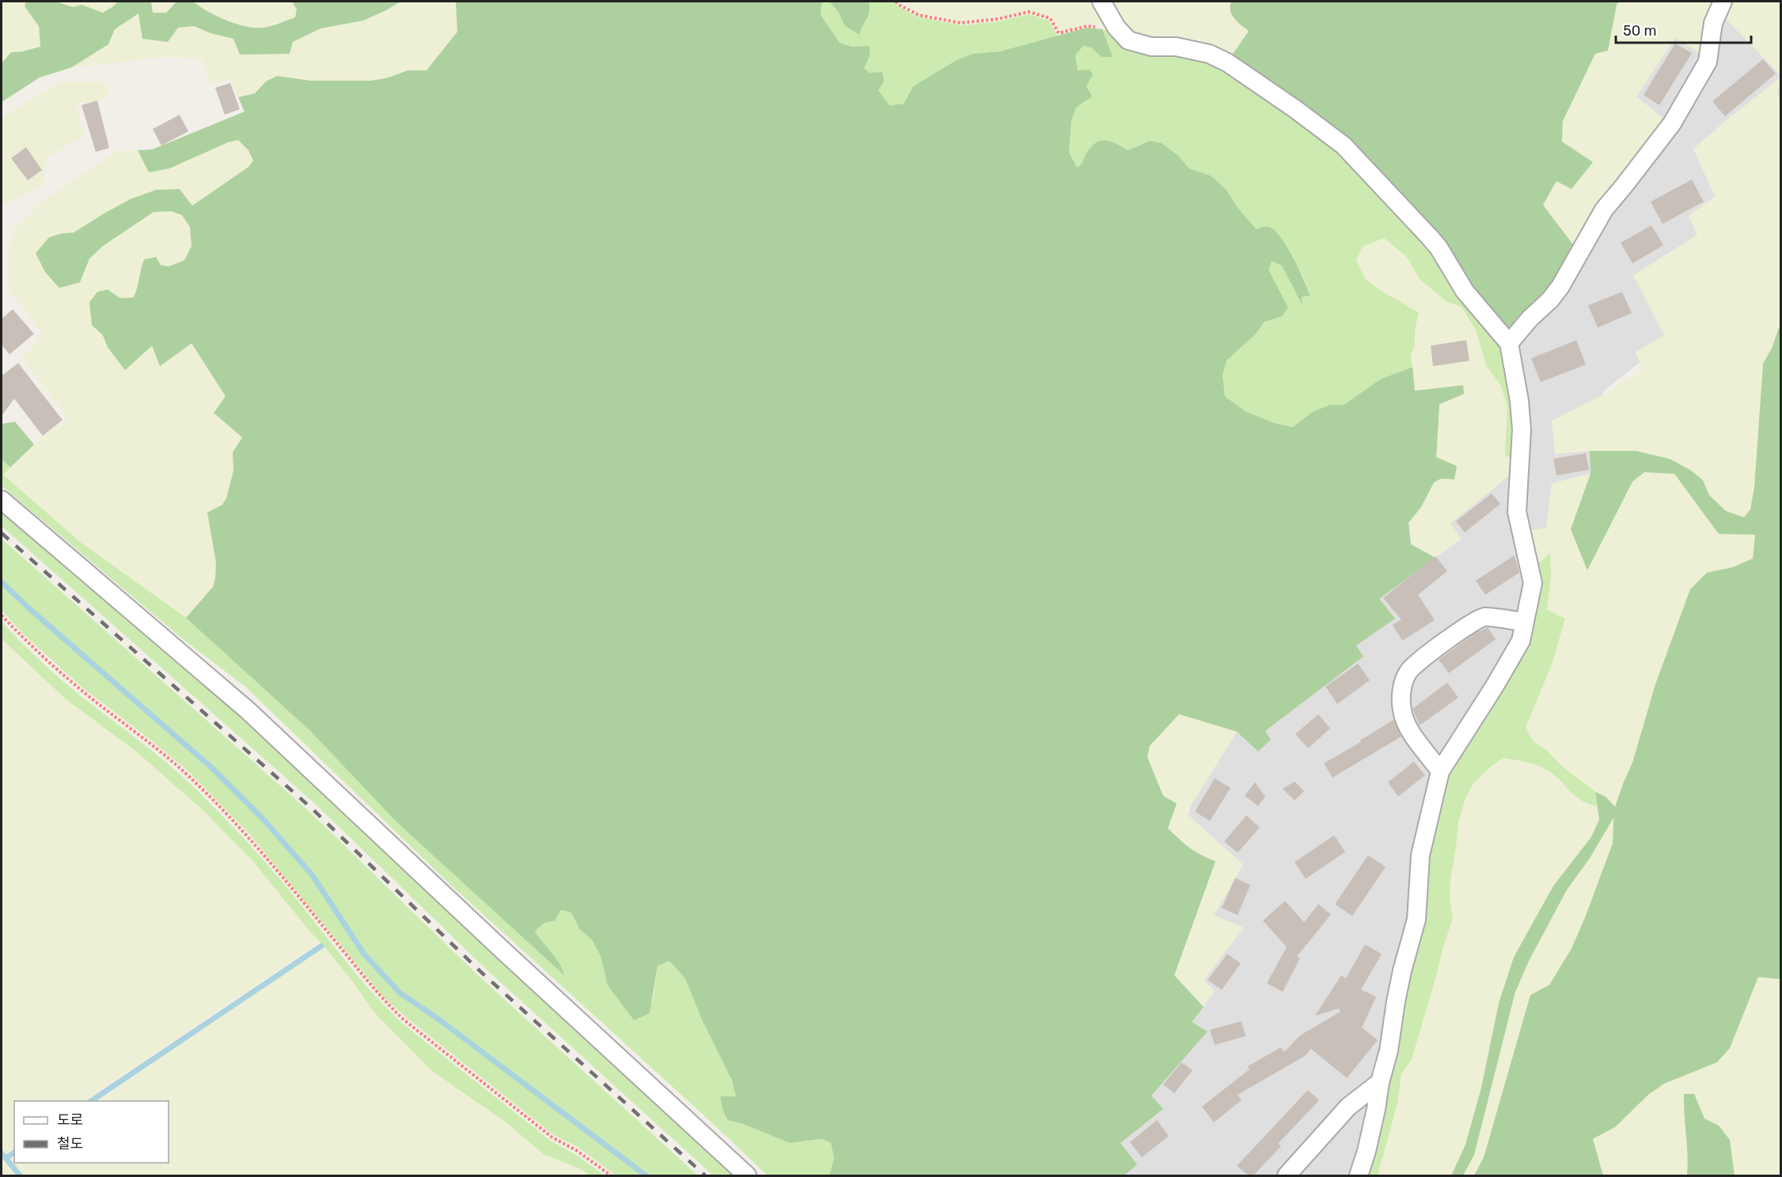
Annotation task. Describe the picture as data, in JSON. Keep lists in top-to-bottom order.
{
  "legend": ["도로", "철도"],
  "scale_bar": "50 m"
}
